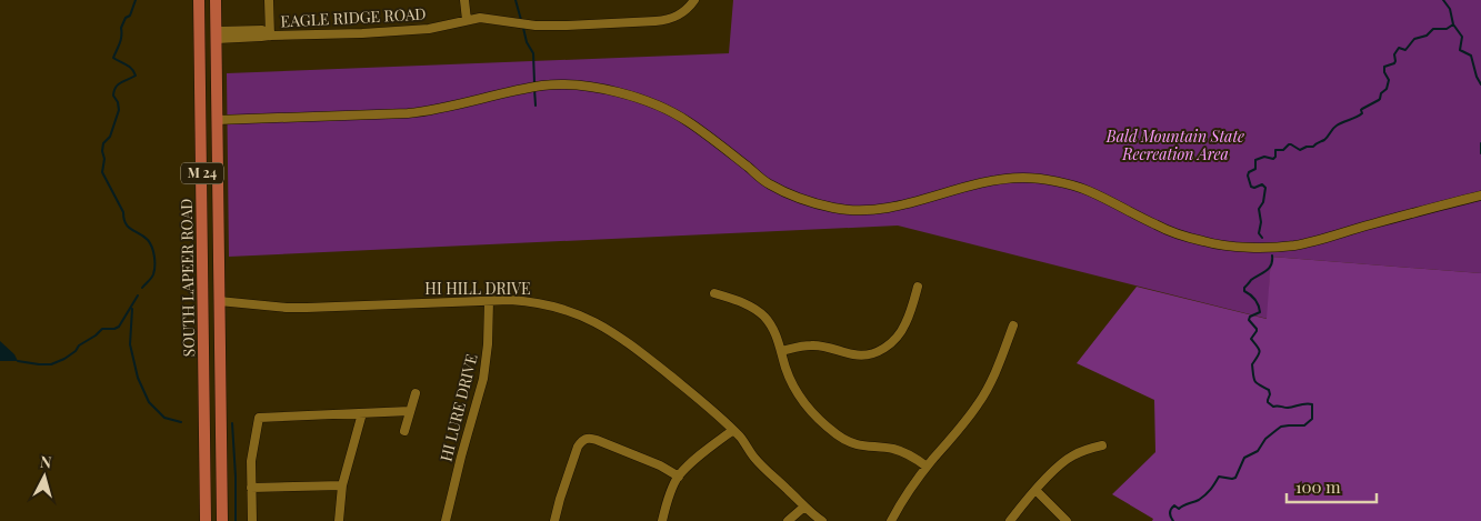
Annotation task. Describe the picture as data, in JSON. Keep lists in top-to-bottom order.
{
  "streets": {
    "main road": ["M 24", "SOUTH LAPEER ROAD"],
    "street": ["EAGLE RIDGE ROAD", "HI HILL DRIVE", "HI LURE DRIVE"]
  },
  "crossings": [
    ["EAGLE RIDGE ROAD", "SOUTH LAPEER ROAD"],
    ["SOUTH LAPEER ROAD", "HI HILL DRIVE"],
    ["HI HILL DRIVE", "HI LURE DRIVE"]
  ],
  "parks": ["Bald Mountain State Recreation Area"],
  "scale_bar": "100 m",
  "north": "top"
}
